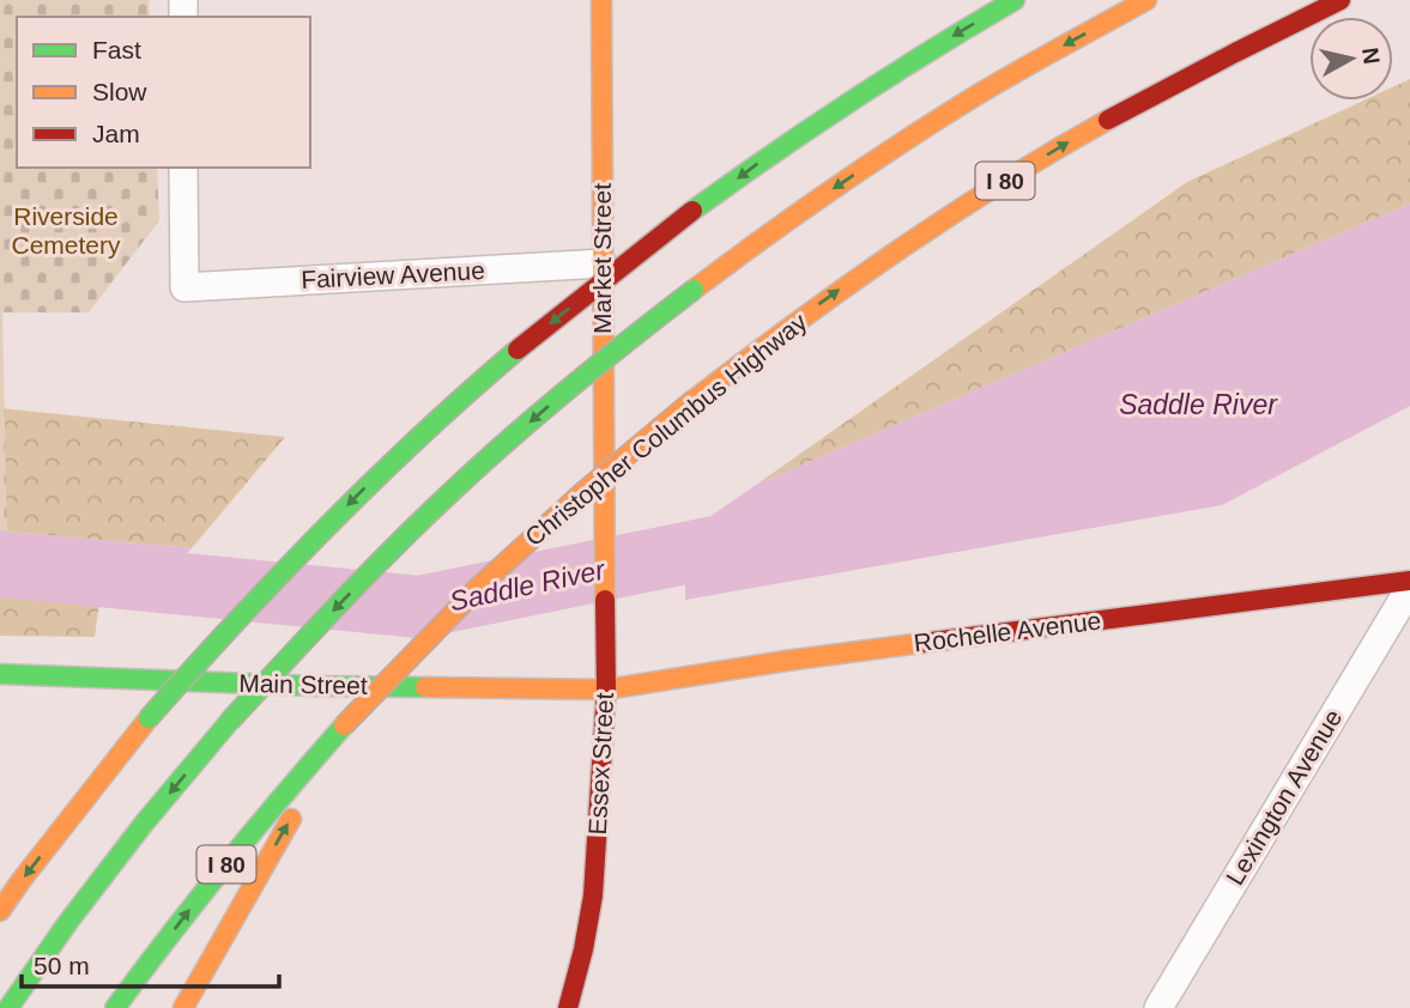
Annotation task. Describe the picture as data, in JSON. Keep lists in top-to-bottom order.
{
  "streets": {
    "main road": [
      "I 80",
      "Market Street",
      "Christopher Columbus Highway",
      "Rochelle Avenue",
      "Main Street",
      "Essex Street"
    ],
    "street": ["Fairview Avenue", "Lexington Avenue"]
  },
  "crossings": [
    ["Market Street", "Fairview Avenue"],
    ["Market Street", "Essex Street"],
    ["Rochelle Avenue", "Main Street"],
    ["Rochelle Avenue", "Essex Street"],
    ["Main Street", "Essex Street"]
  ],
  "water": ["Saddle River"],
  "parks": ["Riverside Cemetery"],
  "legend": ["Fast", "Slow", "Jam"],
  "scale_bar": "50 m",
  "north": "right"
}
